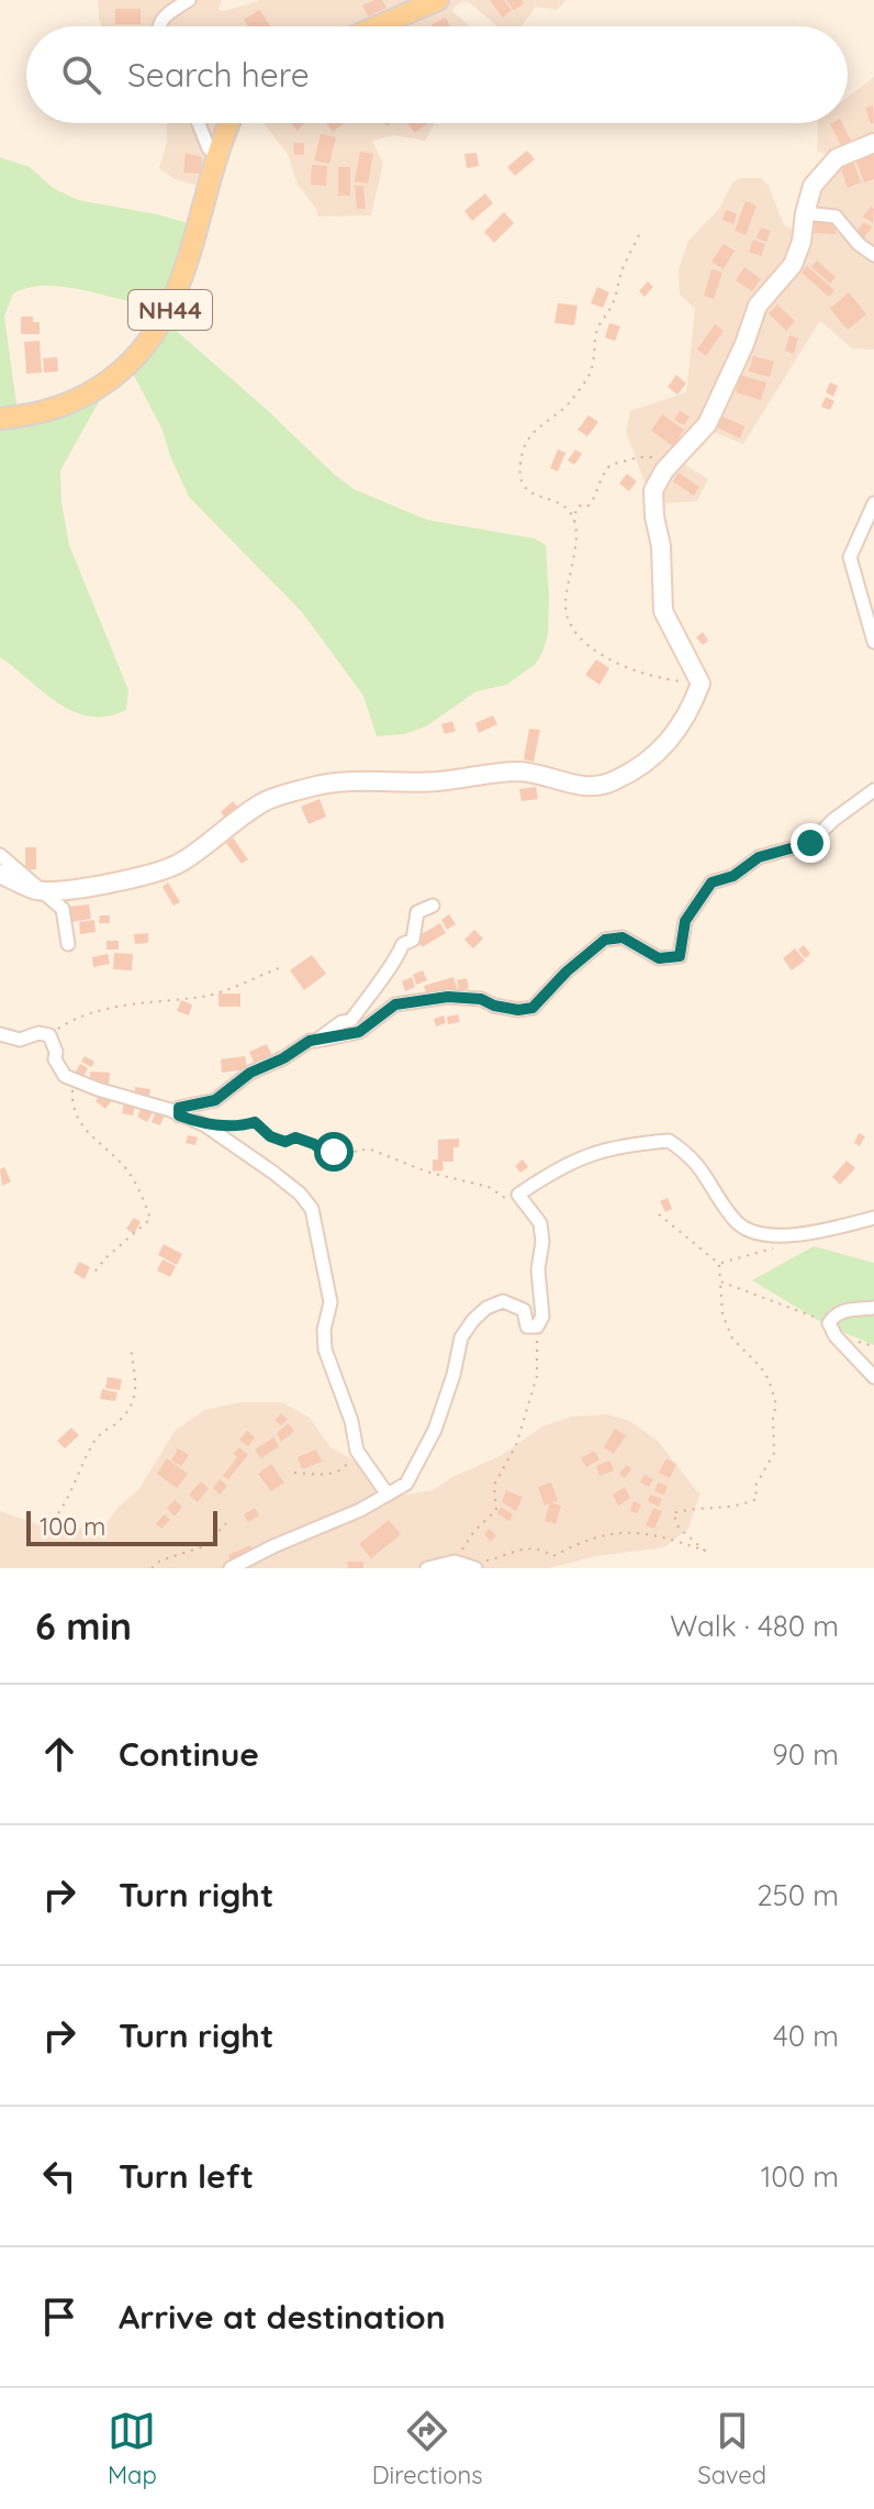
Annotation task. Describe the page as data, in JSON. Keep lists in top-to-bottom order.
{
  "streets": {
    "main road": ["NH44"]
  },
  "scale_bar": "100 m",
  "page": {
    "search": "Search here",
    "scale": "100 m",
    "heading": ["6 min", "Walk · 480 m"],
    "list": [
      ["Continue", "90 m"],
      ["Turn right", "250 m"],
      ["Turn right", "40 m"],
      ["Turn left", "100 m"],
      "Arrive at destination"
    ],
    "nav": ["Map", "Directions", "Saved"]
  }
}
